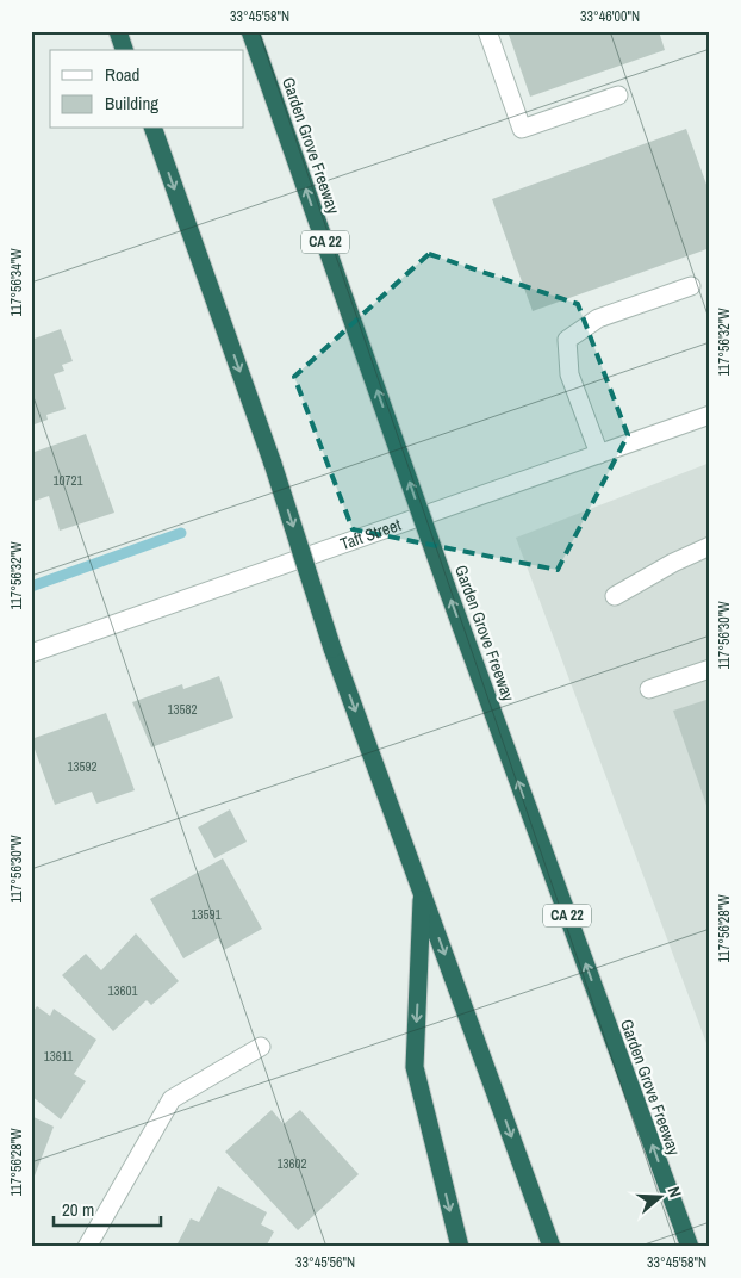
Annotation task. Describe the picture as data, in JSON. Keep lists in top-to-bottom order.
{
  "streets": {
    "highway": ["Garden Grove Freeway", "CA 22"],
    "street": ["Taft Street"]
  },
  "house_numbers": [
    "10721",
    "13582",
    "13592",
    "13591",
    "13601",
    "13611",
    "13602"
  ],
  "legend": ["Road", "Building"],
  "scale_bar": "20 m",
  "north": "right",
  "coordinates": [
    "33°45'58\"N",
    "33°46'00\"N",
    "117°56'34\"W",
    "117°56'32\"W",
    "117°56'30\"W",
    "117°56'28\"W",
    "33°45'56\"N"
  ]
}
